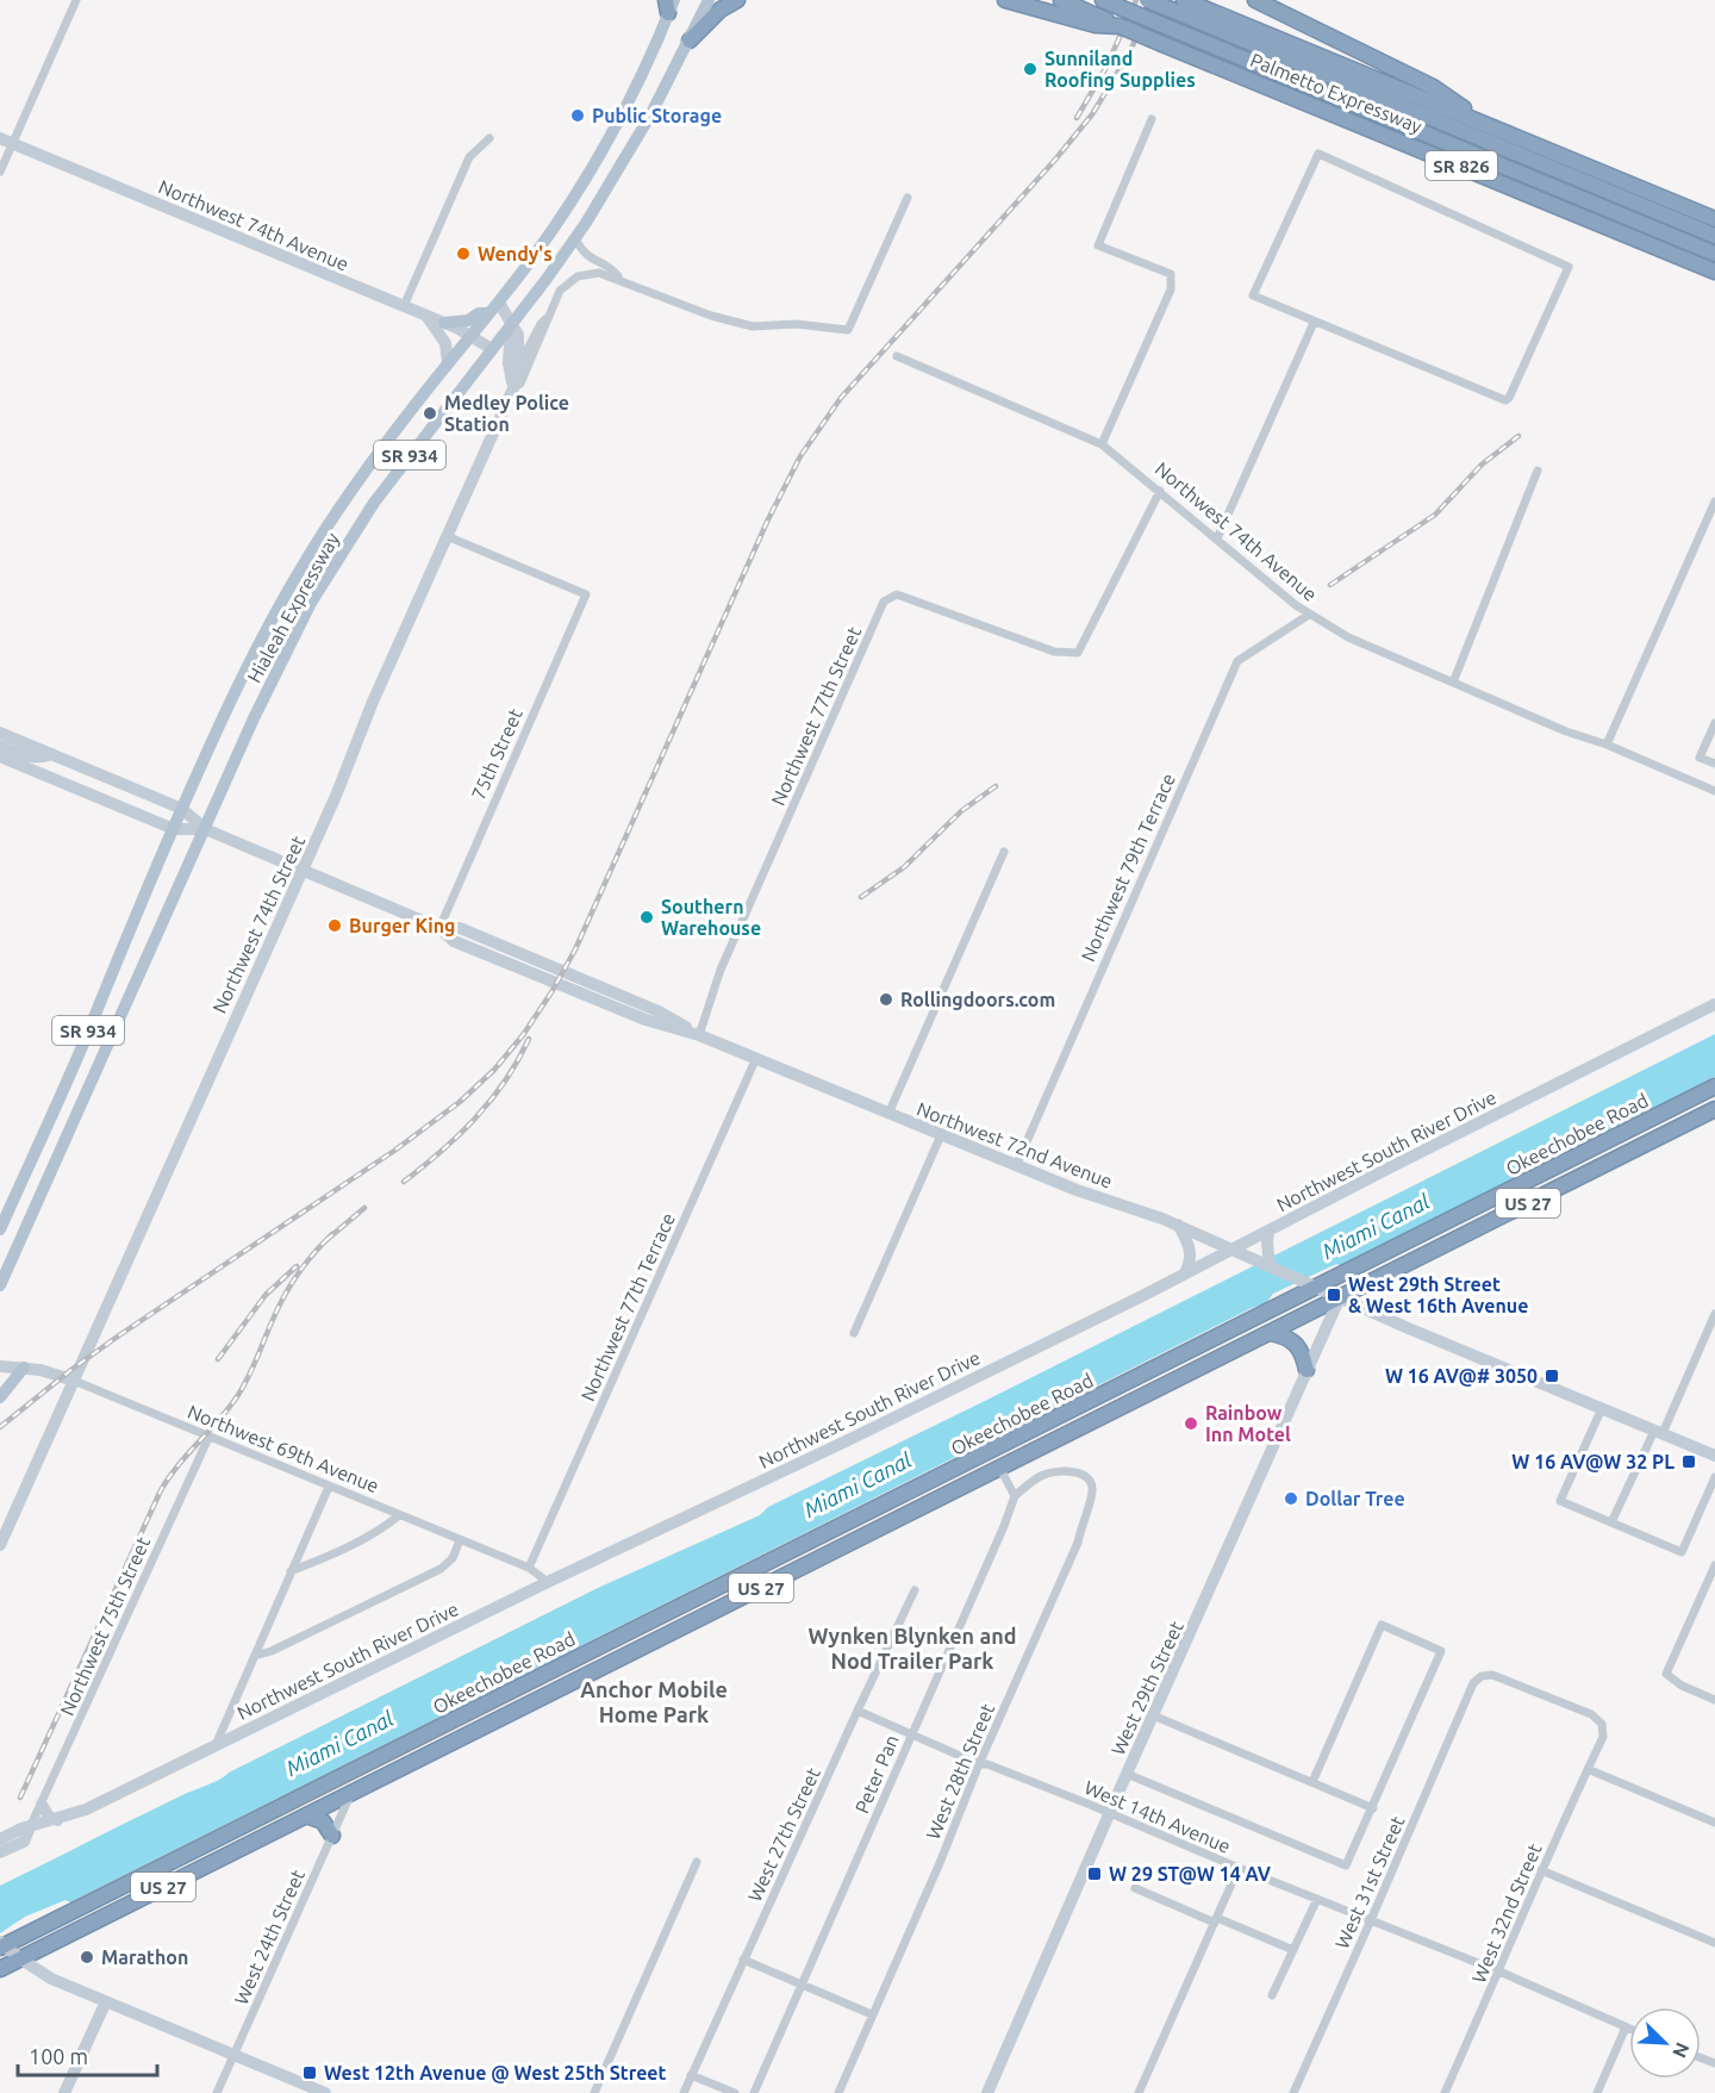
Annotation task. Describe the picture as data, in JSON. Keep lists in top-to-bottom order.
{
  "streets": {
    "highway": [
      "Palmetto Expressway",
      "SR 826",
      "Okeechobee Road",
      "US 27"
    ],
    "main road": ["SR 934", "Hialeah Expressway"],
    "street": [
      "Northwest 74th Avenue",
      "Northwest 77th Street",
      "75th Street",
      "Northwest 79th Terrace",
      "Northwest 74th Street",
      "Northwest 72nd Avenue",
      "Northwest South River Drive",
      "Northwest 77th Terrace",
      "Northwest 69th Avenue",
      "Northwest 75th Street",
      "West 29th Street",
      "West 28th Street",
      "Peter Pan",
      "West 14th Avenue",
      "West 27th Street",
      "West 31st Street",
      "West 32nd Street",
      "West 24th Street"
    ]
  },
  "crossings": [
    ["Northwest 74th Avenue", "Hialeah Expressway"],
    ["Northwest 74th Avenue", "Northwest 77th Street"],
    ["Northwest 74th Avenue", "Northwest 79th Terrace"],
    ["Hialeah Expressway", "Northwest 72nd Avenue"],
    ["Northwest 77th Street", "Northwest 72nd Avenue"],
    ["75th Street", "Northwest 74th Street"],
    ["75th Street", "Northwest 72nd Avenue"],
    ["Northwest 79th Terrace", "Northwest 72nd Avenue"],
    ["Northwest 74th Street", "Northwest 72nd Avenue"],
    ["Northwest 74th Street", "Northwest 69th Avenue"],
    ["Okeechobee Road", "Northwest 72nd Avenue"],
    ["Okeechobee Road", "West 29th Street"],
    ["Okeechobee Road", "West 24th Street"],
    ["Northwest 72nd Avenue", "Northwest South River Drive"],
    ["Northwest 72nd Avenue", "Northwest 77th Terrace"],
    ["Northwest 72nd Avenue", "West 29th Street"],
    ["Northwest South River Drive", "Northwest 69th Avenue"],
    ["Northwest South River Drive", "Northwest 75th Street"],
    ["Northwest 77th Terrace", "Northwest 69th Avenue"],
    ["Northwest 69th Avenue", "Northwest 75th Street"],
    ["West 29th Street", "West 14th Avenue"],
    ["West 28th Street", "Peter Pan"],
    ["West 28th Street", "West 14th Avenue"],
    ["Peter Pan", "West 14th Avenue"],
    ["West 14th Avenue", "West 27th Street"],
    ["West 14th Avenue", "West 31st Street"],
    ["West 14th Avenue", "West 32nd Street"],
    ["West 31st Street", "West 32nd Street"]
  ],
  "districts": ["Wynken Blynken and Nod Trailer Park", "Anchor Mobile Home Park"],
  "water": ["Miami Canal"],
  "places": {
    "other": [
      "Sunniland Roofing Supplies",
      "Public Storage",
      "Wendy's",
      "Medley Police Station",
      "Southern Warehouse",
      "Burger King",
      "Rollingdoors.com",
      "Rainbow Inn Motel",
      "Dollar Tree",
      "Marathon"
    ],
    "transit": [
      "West 29th Street & West 16th Avenue",
      "W 16 AV@# 3050",
      "W 16 AV@W 32 PL",
      "W 29 ST@W 14 AV",
      "West 12th Avenue @ West 25th Street"
    ]
  },
  "scale_bar": "100 m",
  "north": "bottom right"
}
